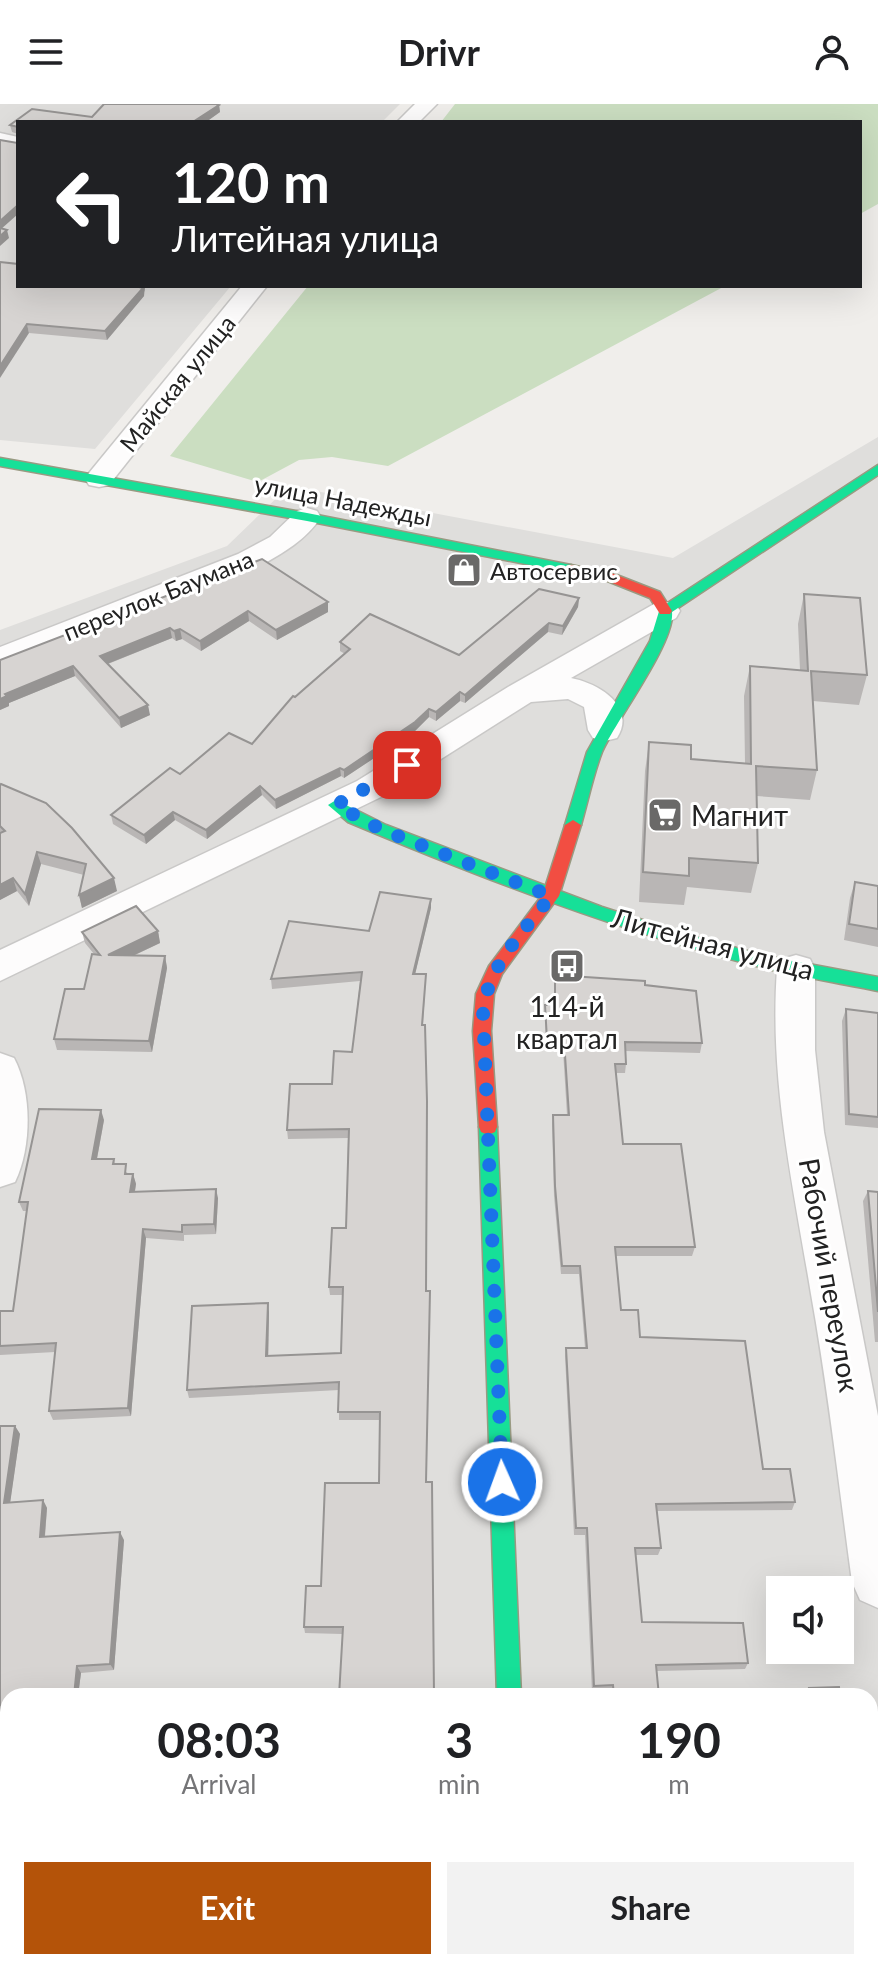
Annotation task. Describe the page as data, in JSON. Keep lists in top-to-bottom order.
{
  "streets": {
    "street": [
      "Майская улица",
      "улица Надежды",
      "переулок Баумана",
      "Литейная улица",
      "Рабочий переулок"
    ]
  },
  "crossings": [
    ["Майская улица", "улица Надежды"],
    ["улица Надежды", "переулок Баумана"],
    ["Литейная улица", "Рабочий переулок"]
  ],
  "places": {
    "shop": ["Автосервис"],
    "supermarket": ["Магнит"],
    "bus stop": ["114-й квартал"]
  },
  "page": {
    "header": "Drivr",
    "turn": ["120 m", "Литейная улица"],
    "eta": [
      "08:03",
      "Arrival",
      "3",
      "min",
      "190",
      "m"
    ],
    "buttons": ["Exit", "Share"]
  }
}
